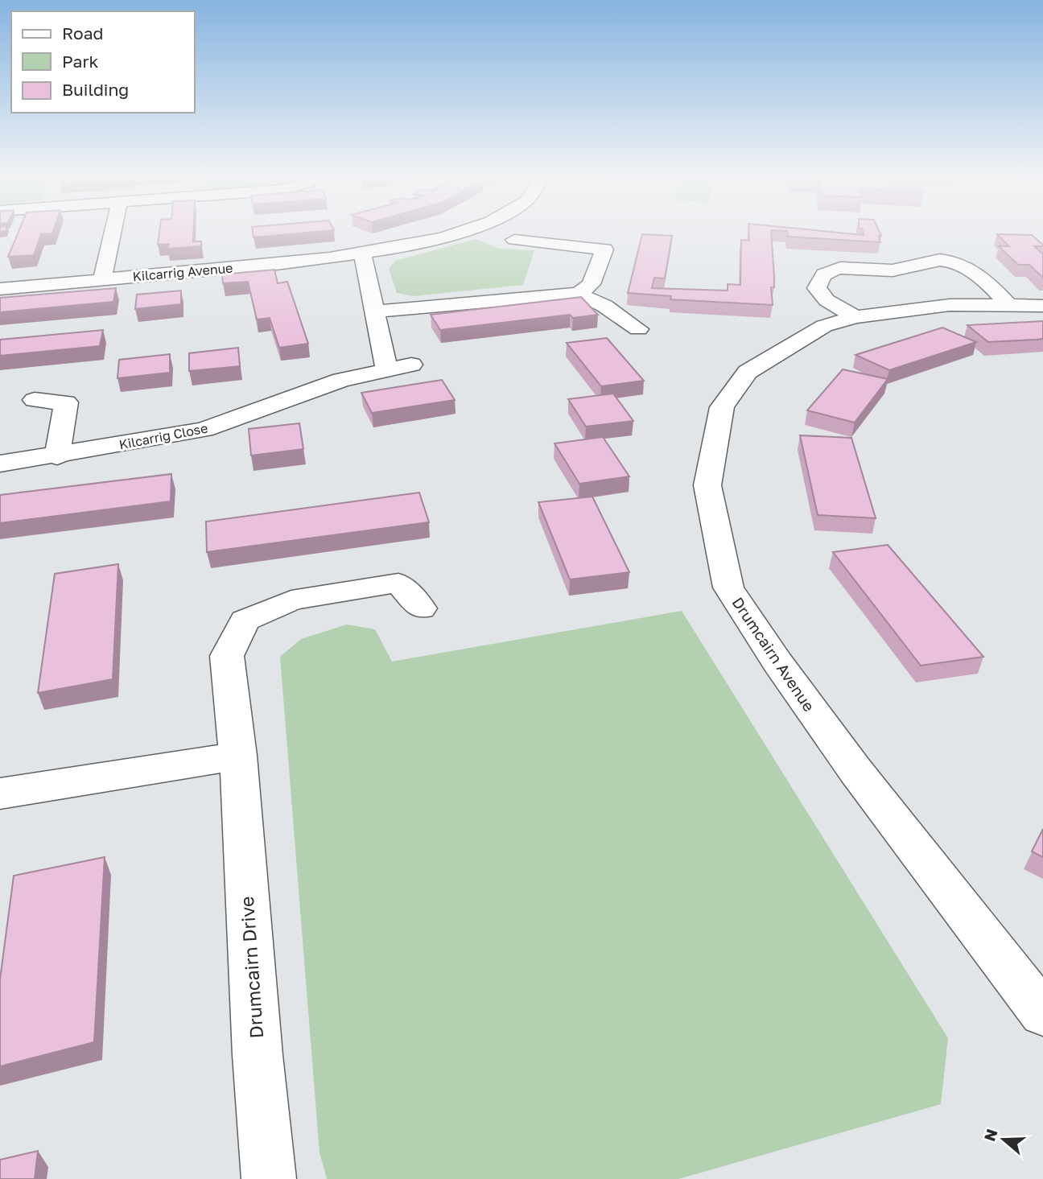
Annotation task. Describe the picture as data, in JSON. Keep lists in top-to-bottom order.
{
  "streets": {
    "street": [
      "Kilcarrig Avenue",
      "Kilcarrig Close",
      "Drumcairn Avenue",
      "Drumcairn Drive"
    ]
  },
  "legend": ["Road", "Park", "Building"],
  "north": "left"
}
